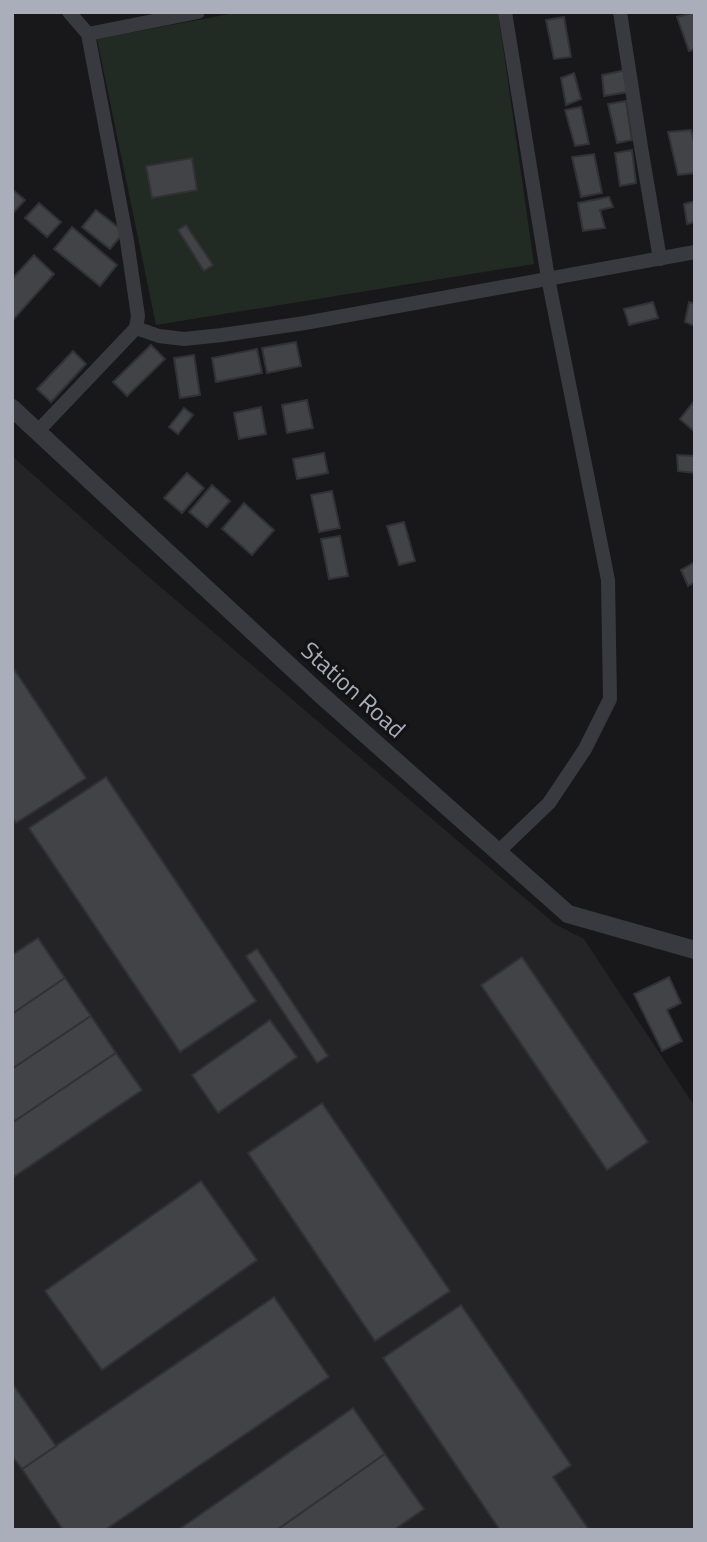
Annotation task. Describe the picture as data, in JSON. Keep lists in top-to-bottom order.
{
  "streets": {
    "street": ["Station Road"]
  }
}
